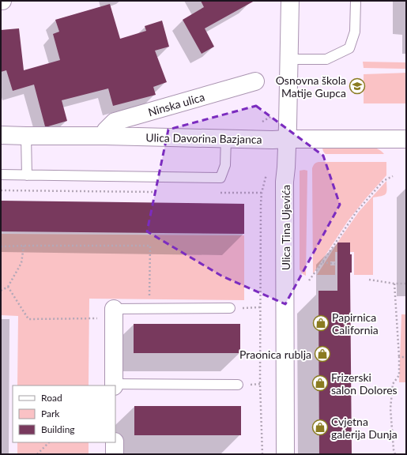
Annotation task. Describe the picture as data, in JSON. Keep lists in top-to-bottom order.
{
  "streets": {
    "street": ["Ninska ulica", "Ulica Davorina Bazjanca", "Ulica Tina Ujevića"]
  },
  "crossings": [
    ["Ninska ulica", "Ulica Davorina Bazjanca"],
    ["Ulica Davorina Bazjanca", "Ulica Tina Ujevića"]
  ],
  "places": {
    "school or university": ["Osnovna škola Matije Gupca"],
    "shop": [
      "Papirnica California",
      "Praonica rublja",
      "Frizerski salon Dolores",
      "Cvjetna galerija Dunja"
    ]
  },
  "legend": ["Road", "Park", "Building"]
}
